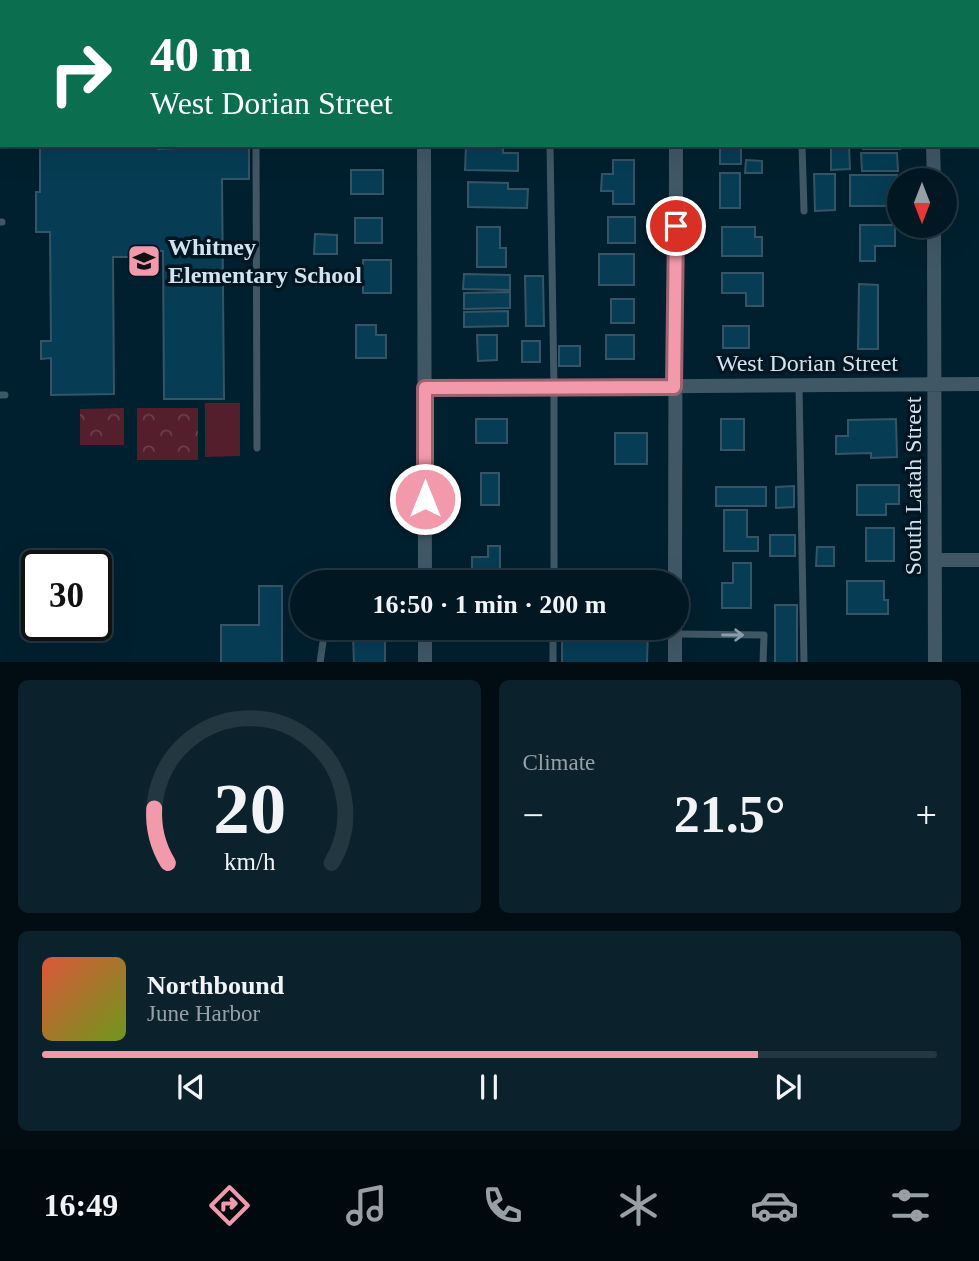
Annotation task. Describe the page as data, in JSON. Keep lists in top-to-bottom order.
{
  "streets": {
    "street": ["West Dorian Street", "South Latah Street"]
  },
  "crossings": [
    ["West Dorian Street", "South Latah Street"]
  ],
  "places": {
    "school or university": ["Whitney Elementary School"]
  },
  "north": "bottom",
  "page": {
    "turn": ["40 m", "West Dorian Street"],
    "limit": "30",
    "trip": "16:50 · 1 min · 200 m",
    "tile": "Climate",
    "heat": ["−", "21.5°", "+"],
    "song": ["Northbound", "June Harbor"],
    "tabs": "16:49",
    "gauge": ["20", "km/h"]
  }
}
